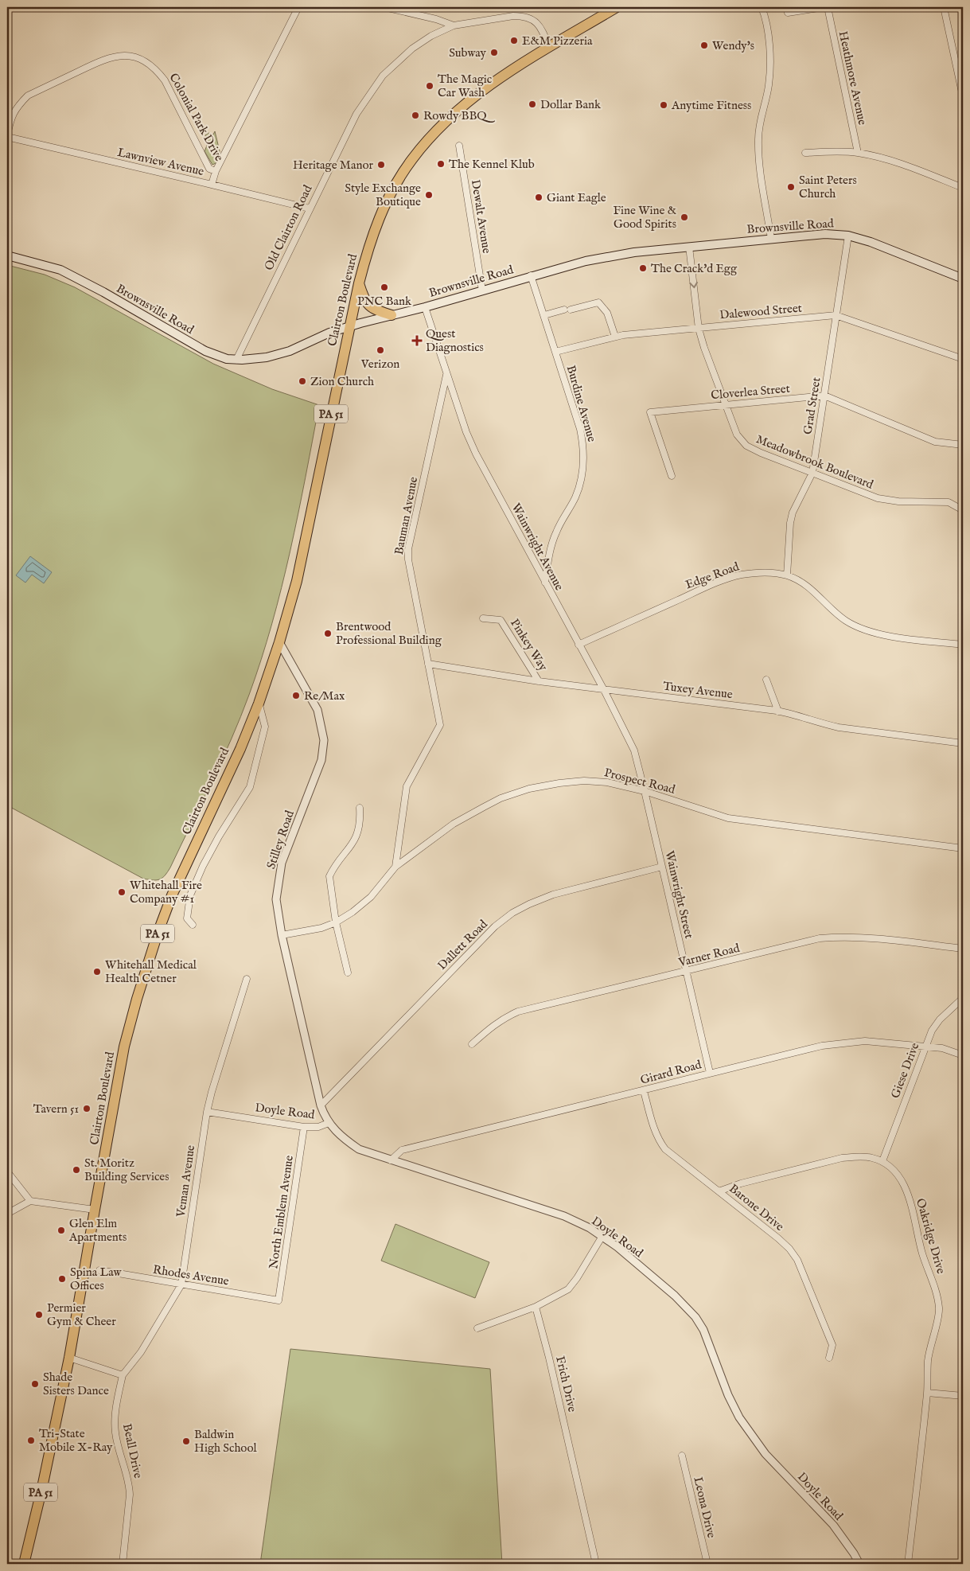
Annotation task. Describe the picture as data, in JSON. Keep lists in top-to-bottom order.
{
  "streets": {
    "highway": ["Clairton Boulevard", "PA 51"],
    "main road": ["Brownsville Road"],
    "street": [
      "Heathmore Avenue",
      "Colonial Park Drive",
      "Lawnview Avenue",
      "Dewalt Avenue",
      "Old Clairton Road",
      "Dalewood Street",
      "Cloverlea Street",
      "Burdine Avenue",
      "Grad Street",
      "Meadowbrook Boulevard",
      "Bauman Avenue",
      "Wainwright Avenue",
      "Edge Road",
      "Pinkey Way",
      "Tuxey Avenue",
      "Prospect Road",
      "Stilley Road",
      "Wainwright Street",
      "Dallett Road",
      "Varner Road",
      "Giese Drive",
      "Girard Road",
      "Doyle Road",
      "Veman Avenue",
      "Barone Drive",
      "North Emblem Avenue",
      "Oakridge Drive",
      "Rhodes Avenue",
      "Frich Drive",
      "Beall Drive",
      "Leona Drive"
    ]
  },
  "crossings": [
    ["Colonial Park Drive", "Lawnview Avenue"],
    ["Lawnview Avenue", "Old Clairton Road"],
    ["Dewalt Avenue", "Brownsville Road"],
    ["Brownsville Road", "Old Clairton Road"],
    ["Brownsville Road", "Clairton Boulevard"],
    ["Brownsville Road", "Burdine Avenue"],
    ["Brownsville Road", "Grad Street"],
    ["Brownsville Road", "Meadowbrook Boulevard"],
    ["Brownsville Road", "Wainwright Avenue"],
    ["Old Clairton Road", "Clairton Boulevard"],
    ["Clairton Boulevard", "Stilley Road"],
    ["Dalewood Street", "Burdine Avenue"],
    ["Dalewood Street", "Grad Street"],
    ["Dalewood Street", "Meadowbrook Boulevard"],
    ["Cloverlea Street", "Grad Street"],
    ["Cloverlea Street", "Meadowbrook Boulevard"],
    ["Burdine Avenue", "Wainwright Avenue"],
    ["Grad Street", "Meadowbrook Boulevard"],
    ["Grad Street", "Edge Road"],
    ["Bauman Avenue", "Wainwright Avenue"],
    ["Bauman Avenue", "Tuxey Avenue"],
    ["Bauman Avenue", "Prospect Road"],
    ["Wainwright Avenue", "Edge Road"],
    ["Wainwright Avenue", "Tuxey Avenue"],
    ["Wainwright Avenue", "Prospect Road"],
    ["Wainwright Avenue", "Wainwright Street"],
    ["Pinkey Way", "Tuxey Avenue"],
    ["Prospect Road", "Stilley Road"],
    ["Prospect Road", "Wainwright Street"],
    ["Stilley Road", "Dallett Road"],
    ["Stilley Road", "Doyle Road"],
    ["Wainwright Street", "Dallett Road"],
    ["Wainwright Street", "Varner Road"],
    ["Wainwright Street", "Girard Road"],
    ["Giese Drive", "Girard Road"],
    ["Giese Drive", "Oakridge Drive"],
    ["Girard Road", "Doyle Road"],
    ["Girard Road", "Barone Drive"],
    ["Doyle Road", "Veman Avenue"],
    ["Doyle Road", "North Emblem Avenue"],
    ["Veman Avenue", "Rhodes Avenue"],
    ["Veman Avenue", "Beall Drive"],
    ["North Emblem Avenue", "Rhodes Avenue"]
  ],
  "places": {
    "other": [
      "E&M Pizzeria",
      "Wendy's",
      "Subway",
      "The Magic Car Wash",
      "Dollar Bank",
      "Anytime Fitness",
      "Rowdy BBQ",
      "The Kennel Klub",
      "Heritage Manor",
      "Saint Peters Church",
      "Style Exchange Boutique",
      "Giant Eagle",
      "Fine Wine & Good Spirits",
      "The Crack'd Egg",
      "PNC Bank",
      "Verizon",
      "Zion Church",
      "Brentwood Professional Building",
      "Re/Max",
      "Whitehall Fire Company #1",
      "Whitehall Medical Health Cetner",
      "Tavern 51",
      "St. Moritz Building Services",
      "Glen Elm Apartments",
      "Spina Law Offices",
      "Permier Gym & Cheer",
      "Shade Sisters Dance",
      "Tri-State Mobile X-Ray",
      "Baldwin High School"
    ],
    "health": ["Quest Diagnostics"]
  }
}
